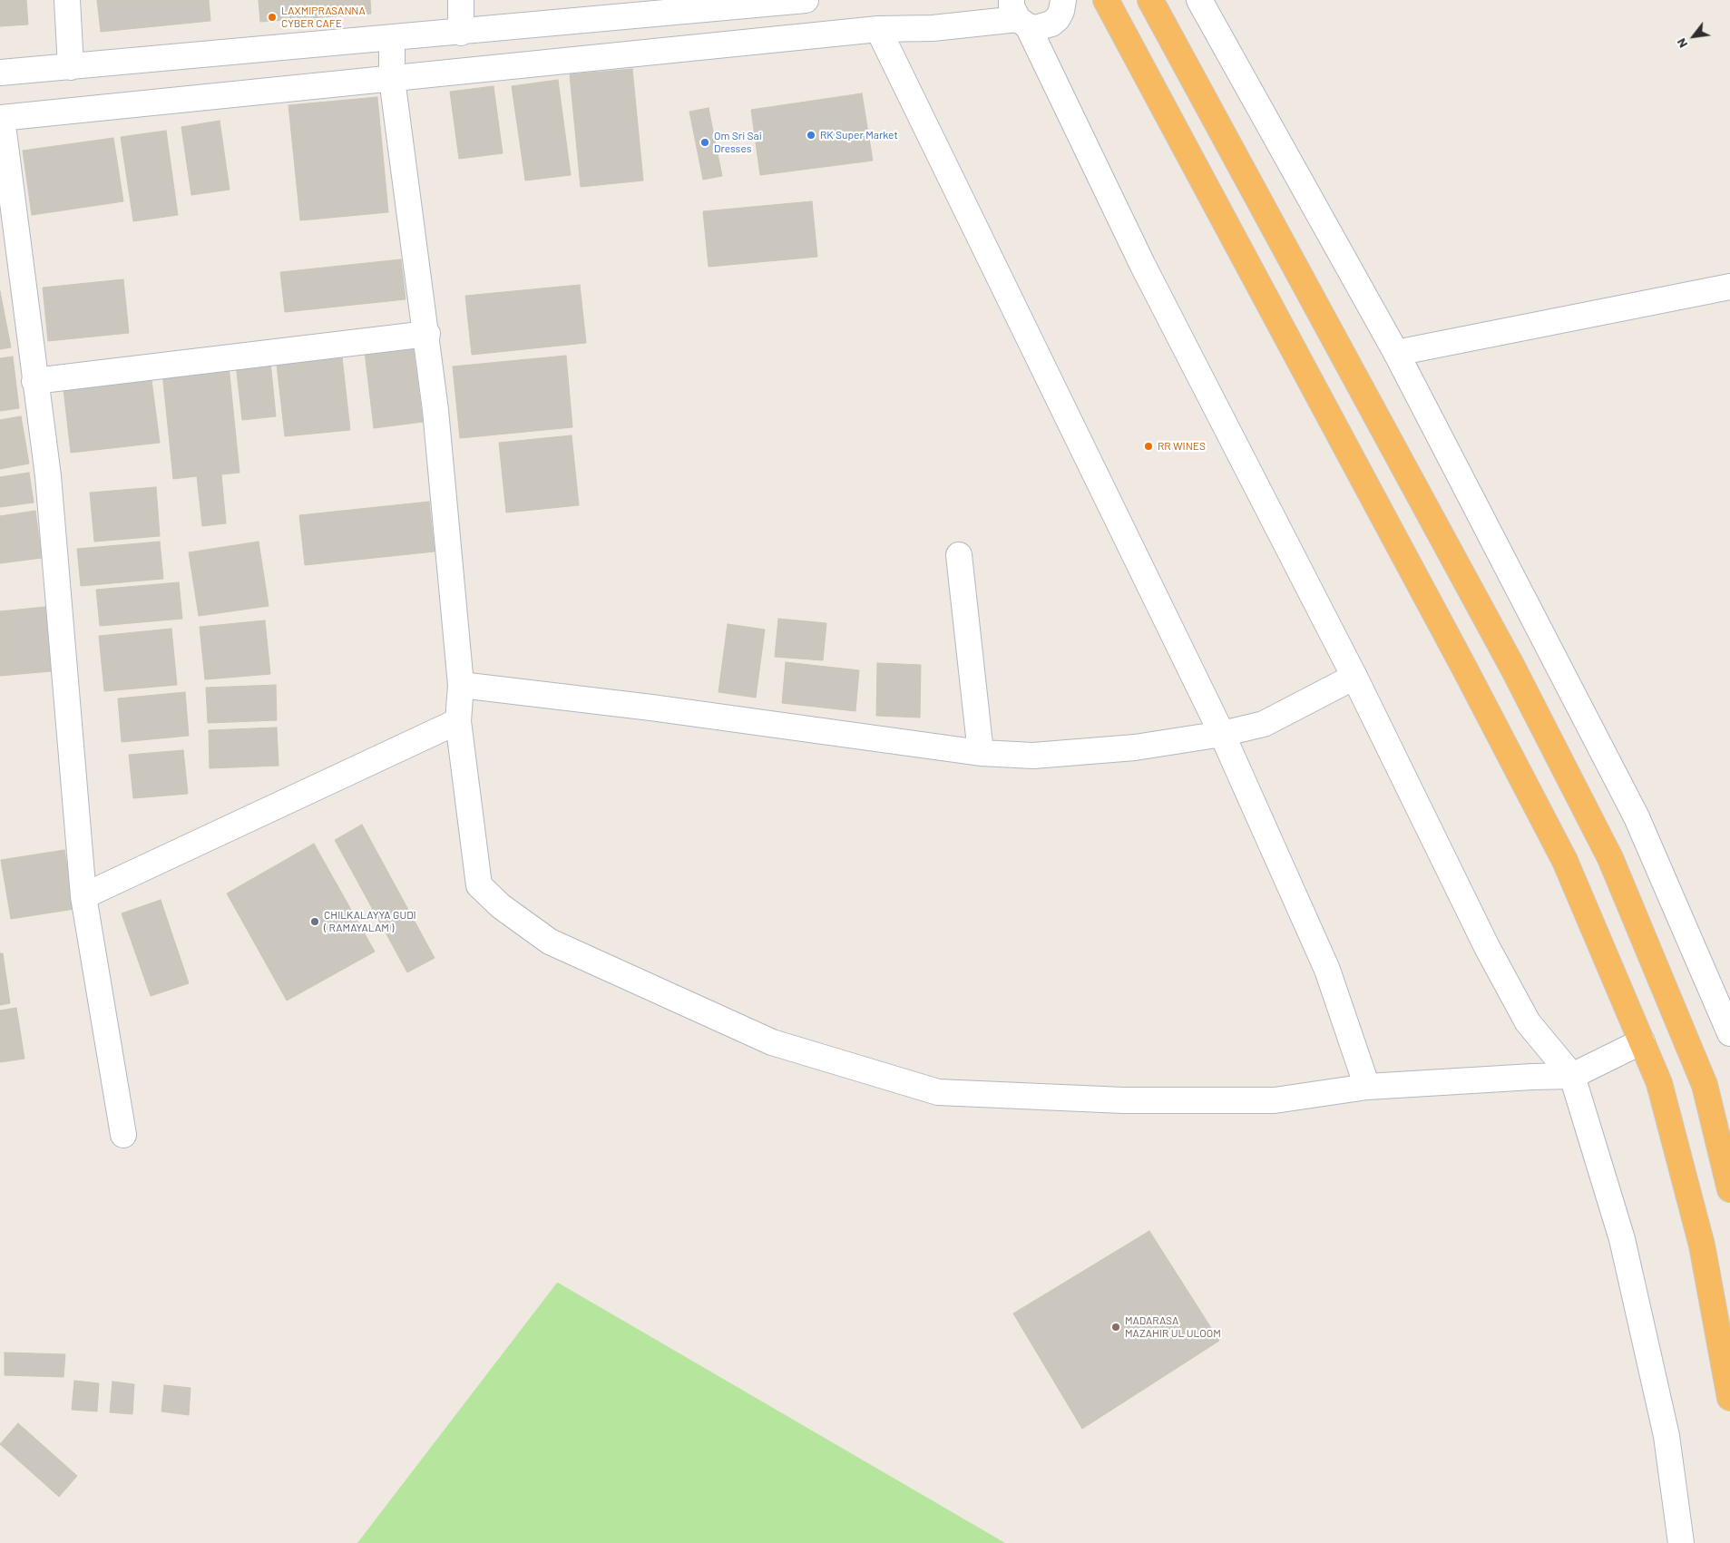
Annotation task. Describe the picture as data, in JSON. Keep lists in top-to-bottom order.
{
  "places": [
    "LAXMIPRASANNA CYBER CAFE",
    "RK Super Market",
    "Om Sri Sai Dresses",
    "RR WINES",
    "CHILKALAYYA GUDI ( RAMAYALAM )",
    "MADARASA MAZAHIR UL ULOOM"
  ],
  "north": "bottom left"
}
